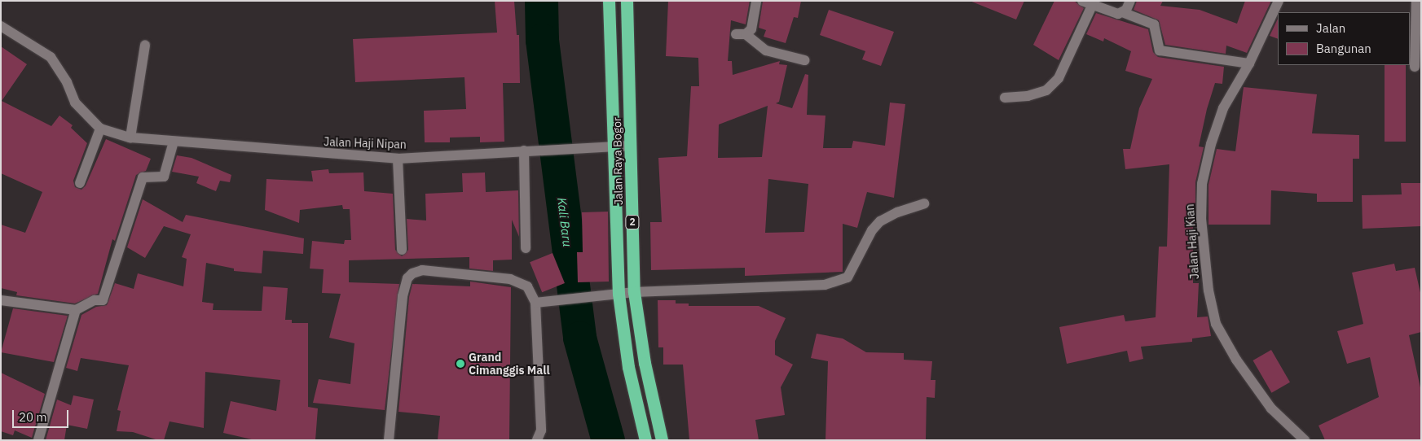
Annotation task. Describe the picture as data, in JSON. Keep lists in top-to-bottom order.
{
  "streets": {
    "highway": ["Jalan Raya Bogor", "2"],
    "street": ["Jalan Haji Nipan", "Jalan Haji Kian"]
  },
  "crossings": [
    ["Jalan Haji Nipan", "Jalan Raya Bogor"]
  ],
  "water": ["Kali Baru"],
  "places": ["Grand Cimanggis Mall"],
  "legend": ["Jalan", "Bangunan"],
  "scale_bar": "20 m"
}
